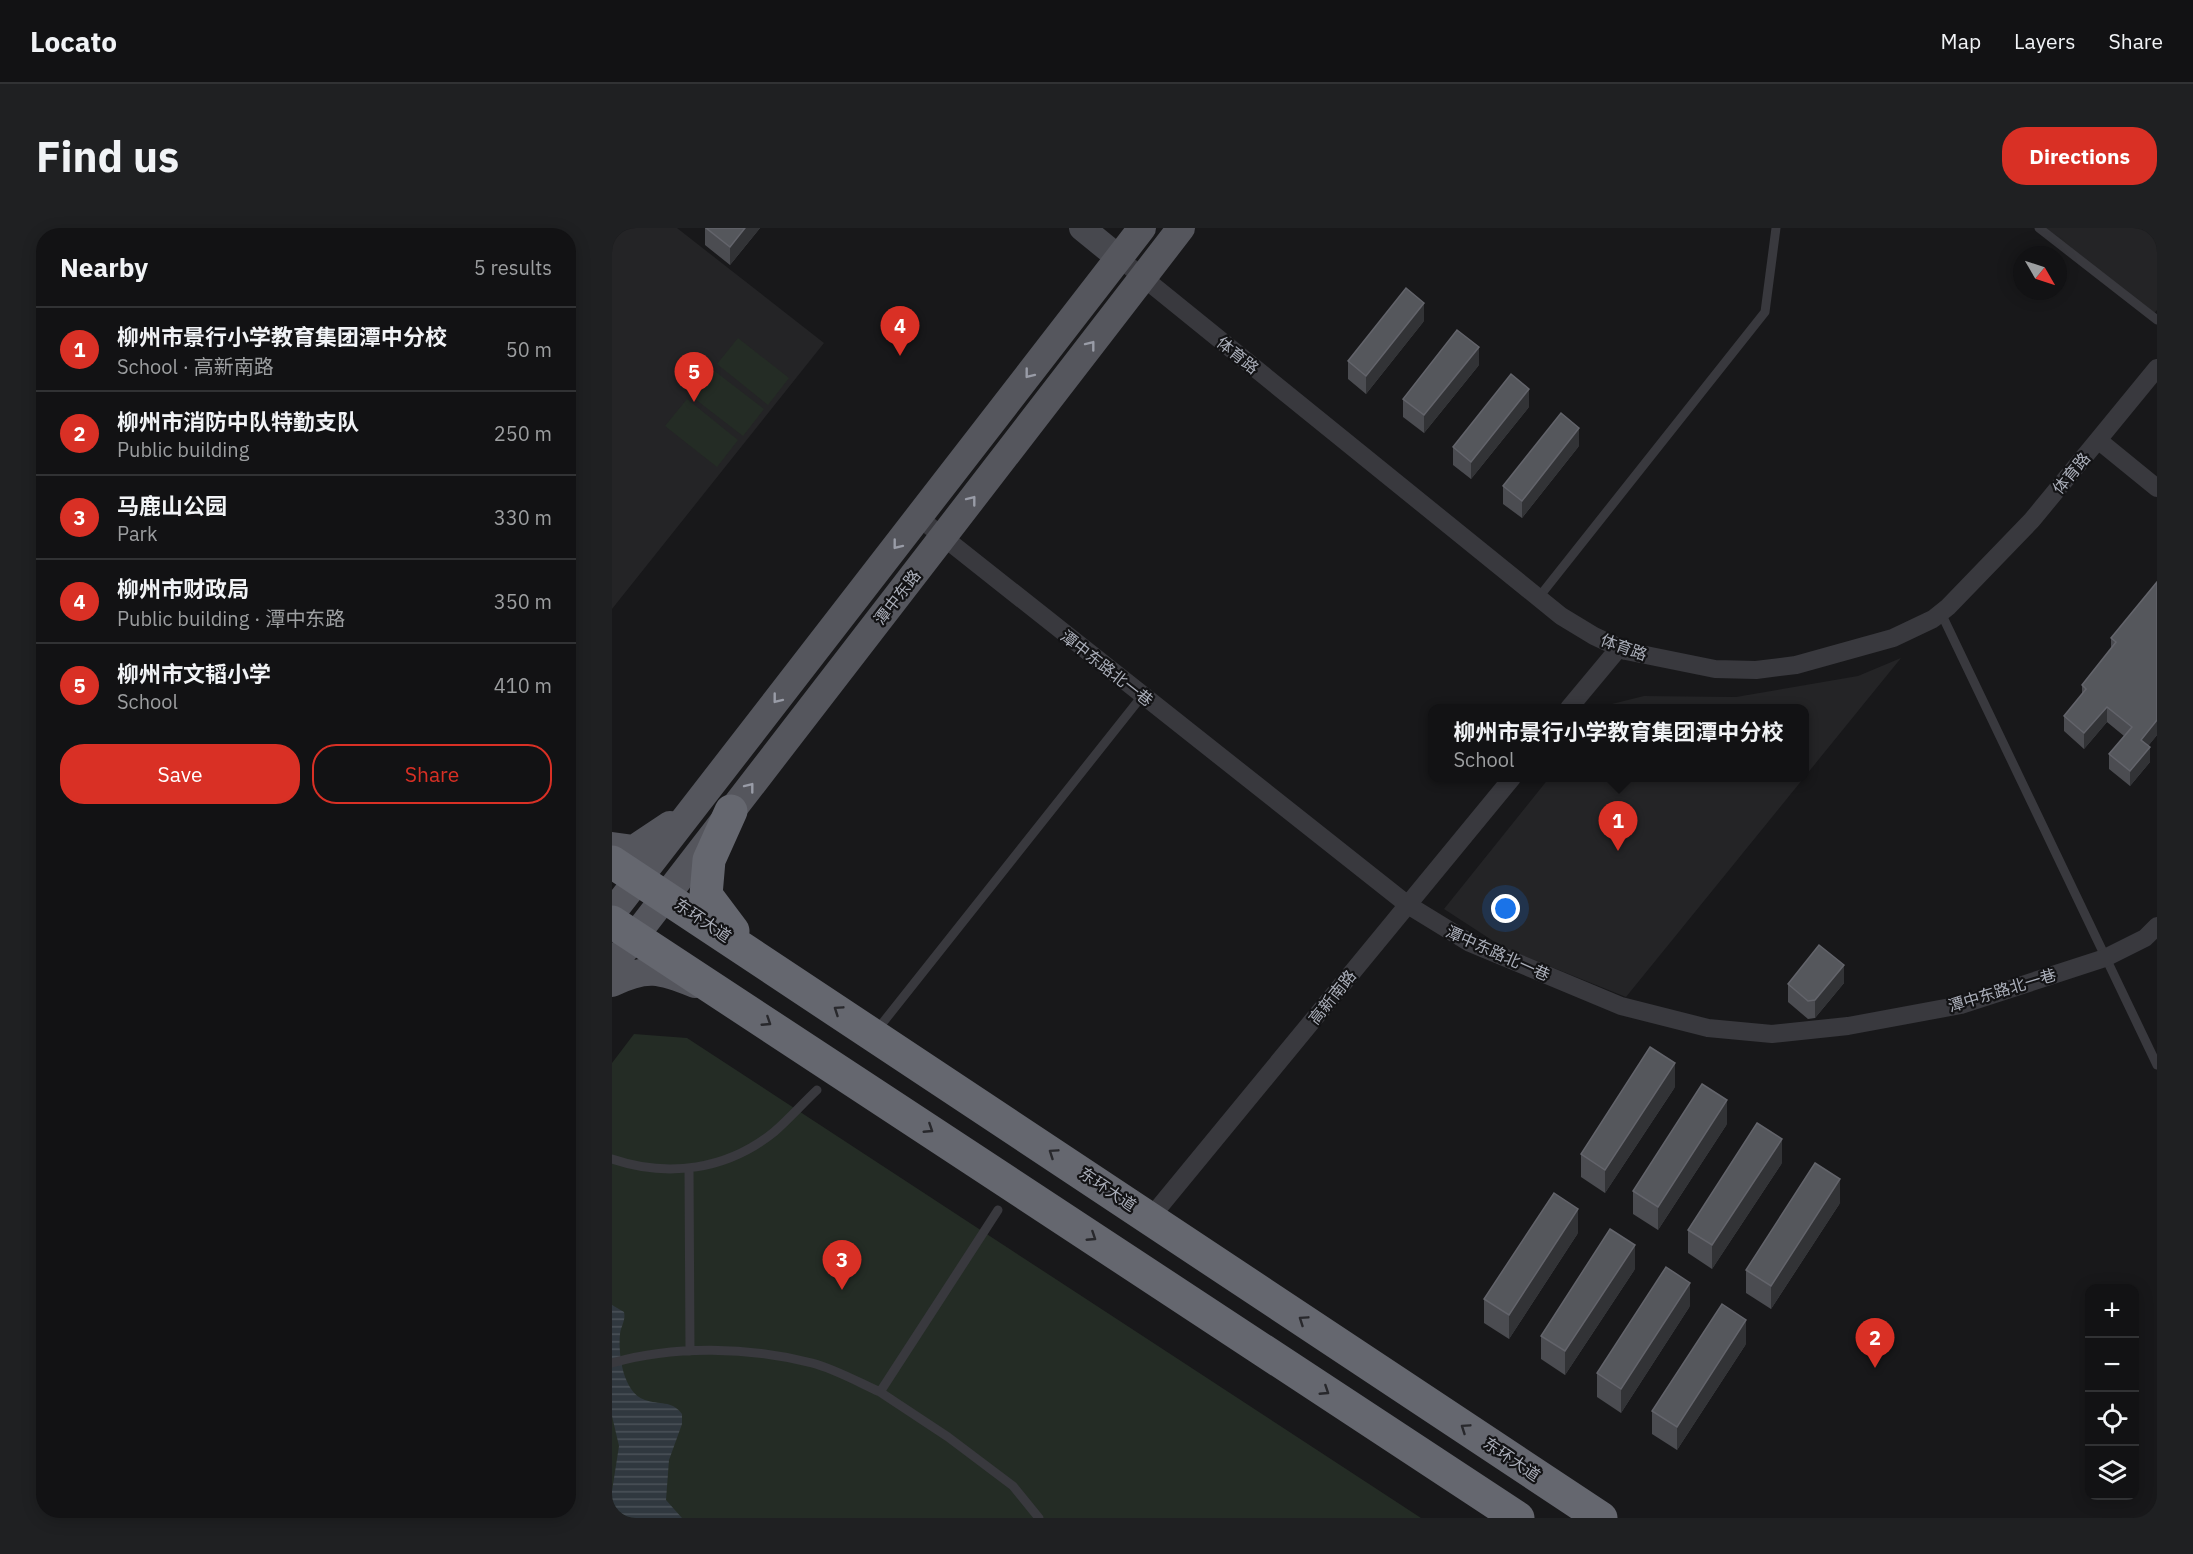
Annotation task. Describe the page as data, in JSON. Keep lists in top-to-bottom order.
{
  "streets": {
    "highway": ["东环大道"],
    "main road": ["潭中东路"],
    "street": ["体育路", "潭中东路北一巷", "高新南路"]
  },
  "crossings": [
    ["体育路", "潭中东路"],
    ["潭中东路", "潭中东路北一巷"],
    ["潭中东路", "东环大道"],
    ["潭中东路北一巷", "高新南路"],
    ["东环大道", "高新南路"]
  ],
  "north": "bottom right",
  "page": {
    "header": "Locato",
    "nav": ["Map", "Layers", "Share"],
    "buttons": [
      "Directions",
      ["Save", "Share"]
    ],
    "title": "Find us",
    "heading": ["Nearby", "5 results"],
    "list": [
      {
        "mark": "1",
        "name": "柳州市景行小学教育集团潭中分校",
        "note": "School · 高新南路",
        "value": "50 m"
      },
      {
        "mark": "2",
        "name": "柳州市消防中队特勤支队",
        "note": "Public building",
        "value": "250 m"
      },
      {
        "mark": "3",
        "name": "马鹿山公园",
        "note": "Park",
        "value": "330 m"
      },
      {
        "mark": "4",
        "name": "柳州市财政局",
        "note": "Public building · 潭中东路",
        "value": "350 m"
      },
      {
        "mark": "5",
        "name": "柳州市文韬小学",
        "note": "School",
        "value": "410 m"
      }
    ],
    "pins": [
      "4",
      "5",
      "1",
      "3",
      "2"
    ],
    "popup": ["柳州市景行小学教育集团潭中分校", "School"],
    "map_buttons": ["+", "−"]
  }
}
